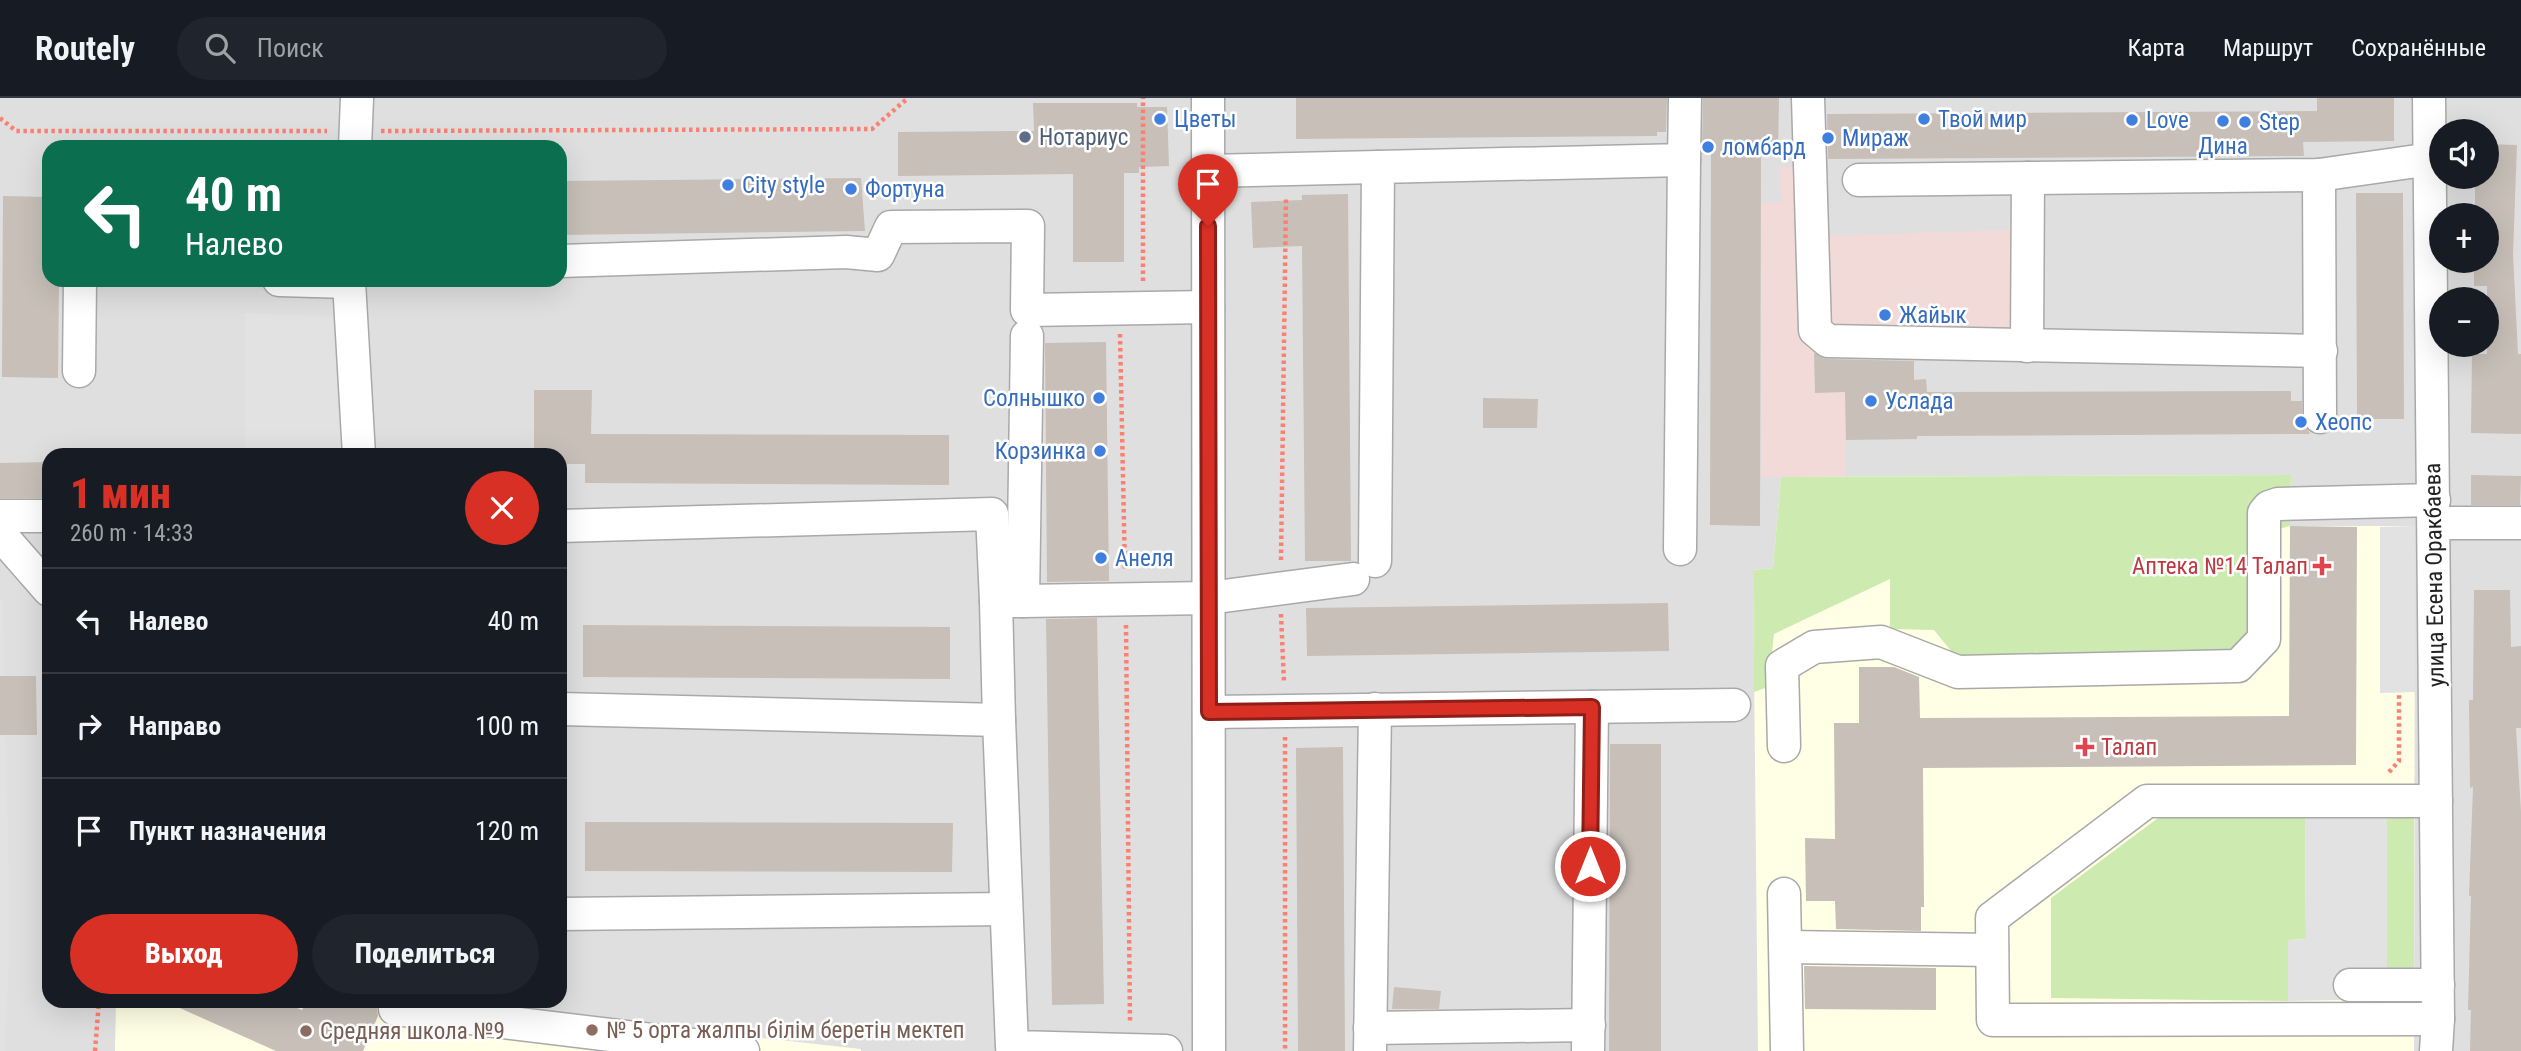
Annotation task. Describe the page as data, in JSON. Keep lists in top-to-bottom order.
{
  "streets": {
    "street": ["улица Есена Оракбаева"]
  },
  "places": {
    "other": [
      "Цветы",
      "Твой мир",
      "Love",
      "Дина",
      "Step",
      "Нотариус",
      "Мираж",
      "ломбард",
      "City style",
      "Фортуна",
      "Жайык",
      "Солнышко",
      "Услада",
      "Хеопс",
      "Корзинка",
      "Анеля",
      "№ 5 орта жалпы білім беретін мектеп",
      "Средняя школа №9"
    ],
    "health": ["Аптека №14 Талап", "Талап"]
  },
  "page": {
    "header": "Routely",
    "search": "Поиск",
    "nav": ["Карта", "Маршрут", "Сохранённые"],
    "map_buttons": ["+", "−"],
    "turn": ["40 m", "Налево"],
    "heading": ["1 мин", "260 m · 14:33"],
    "list": [
      {
        "name": "Налево",
        "value": "40 m"
      },
      {
        "name": "Направо",
        "value": "100 m"
      },
      {
        "name": "Пункт назначения",
        "value": "120 m"
      }
    ],
    "buttons": ["Выход", "Поделиться"]
  }
}
